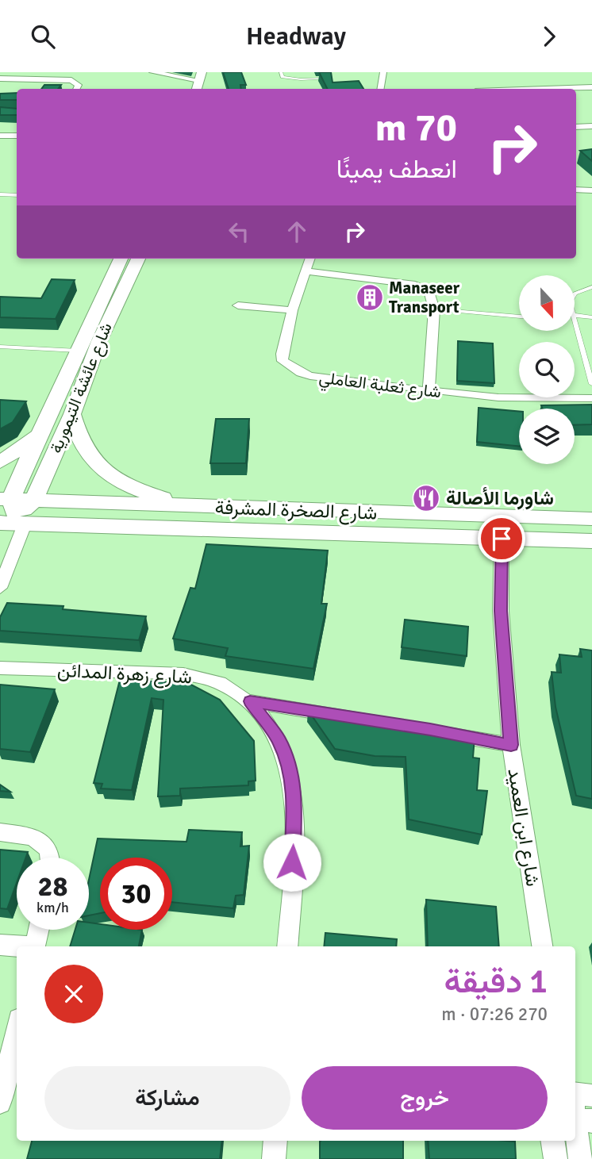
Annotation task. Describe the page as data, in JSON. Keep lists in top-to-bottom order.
{
  "streets": {
    "main road": ["شارع عائشة التيمورية", "شارع الصخرة المشرفة"],
    "street": ["شارع ثعلبة العاملي", "شارع زهرة المدائن", "شارع ابن العميد"]
  },
  "crossings": [
    ["شارع عائشة التيمورية", "شارع الصخرة المشرفة"],
    ["شارع الصخرة المشرفة", "شارع ابن العميد"]
  ],
  "places": {
    "building": ["Manaseer Transport"],
    "restaurant": ["شاورما الأصالة"]
  },
  "north": "bottom",
  "page": {
    "header": "Headway",
    "turn": ["70 m", "انعطف يمينًا"],
    "speed": "28 km/h",
    "limit": "30",
    "heading": ["1 دقيقة", "270 m · 07:26"],
    "buttons": ["خروج", "مشاركة"]
  }
}
